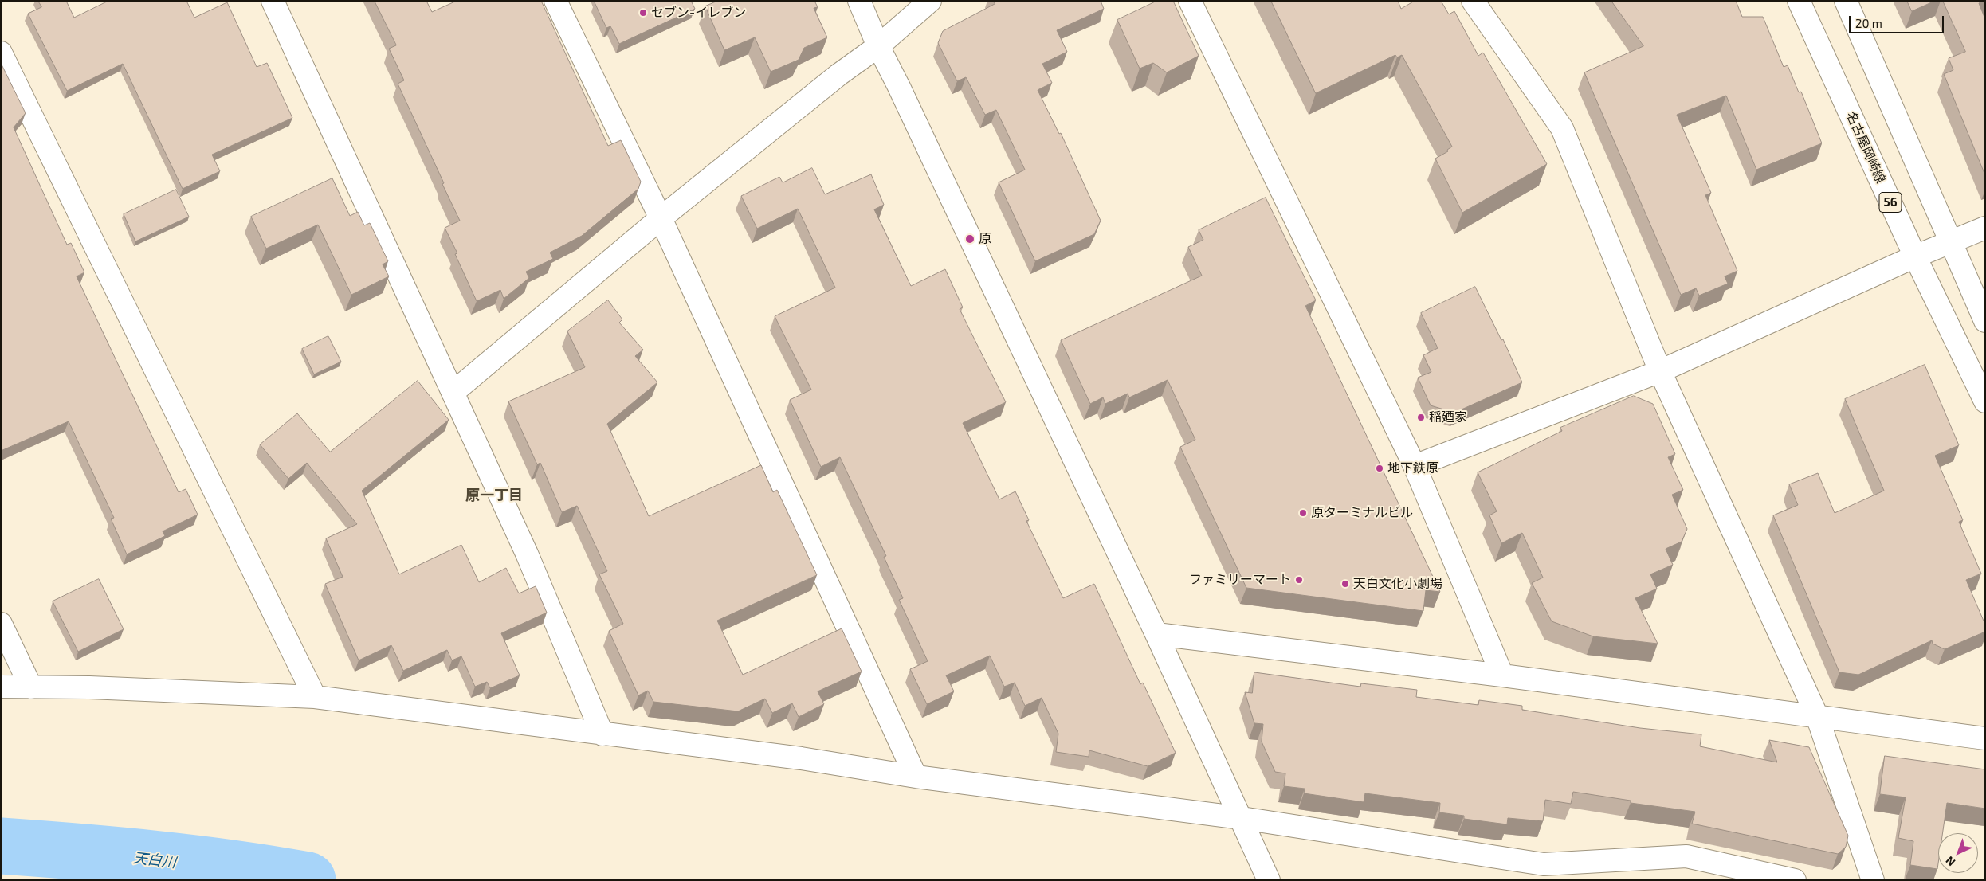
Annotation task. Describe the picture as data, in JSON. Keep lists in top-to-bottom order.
{
  "streets": {
    "street": ["名古屋岡崎線", "56"]
  },
  "crossings": [
    ["名古屋岡崎線", "56"]
  ],
  "districts": ["原一丁目"],
  "water": ["天白川"],
  "places": [
    "セブン-イレブン",
    "原",
    "稲廼家",
    "地下鉄原",
    "原ターミナルビル",
    "ファミリーマート",
    "天白文化小劇場"
  ],
  "scale_bar": "20 m",
  "north": "bottom left"
}
